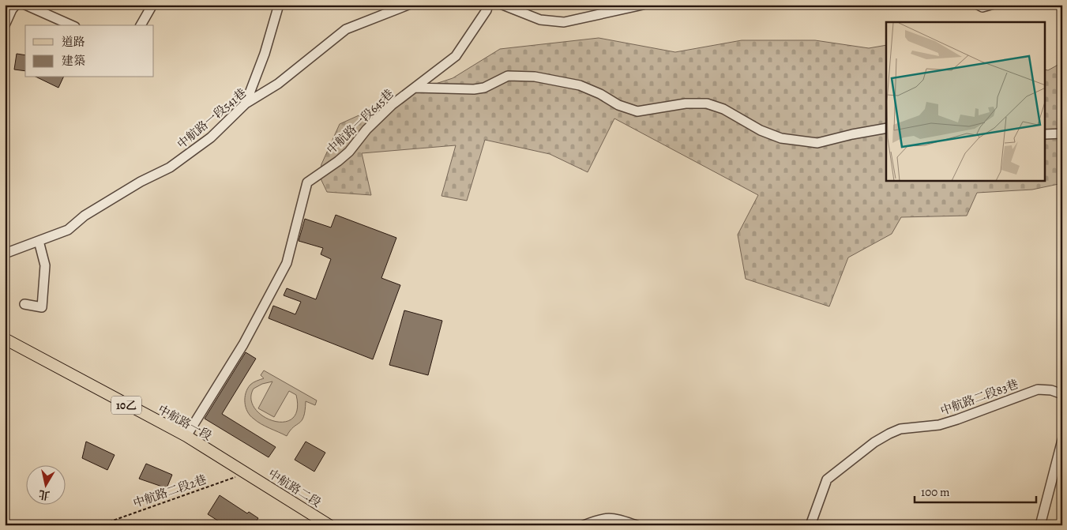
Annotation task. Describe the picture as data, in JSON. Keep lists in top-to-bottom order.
{
  "streets": {
    "main road": ["10乙", "中航路一段", "中航路二段"],
    "lane": ["中航路一段541巷", "中航路一段645巷", "中航路二段83巷"],
    "path": ["中航路二段2巷"]
  },
  "crossings": [
    ["中航路一段645巷", "中航路一段"],
    ["中航路一段", "中航路二段"],
    ["中航路一段", "中航路二段2巷"],
    ["中航路二段", "中航路二段2巷"]
  ],
  "legend": ["道路", "建築"],
  "scale_bar": "100 m",
  "north": "bottom"
}
